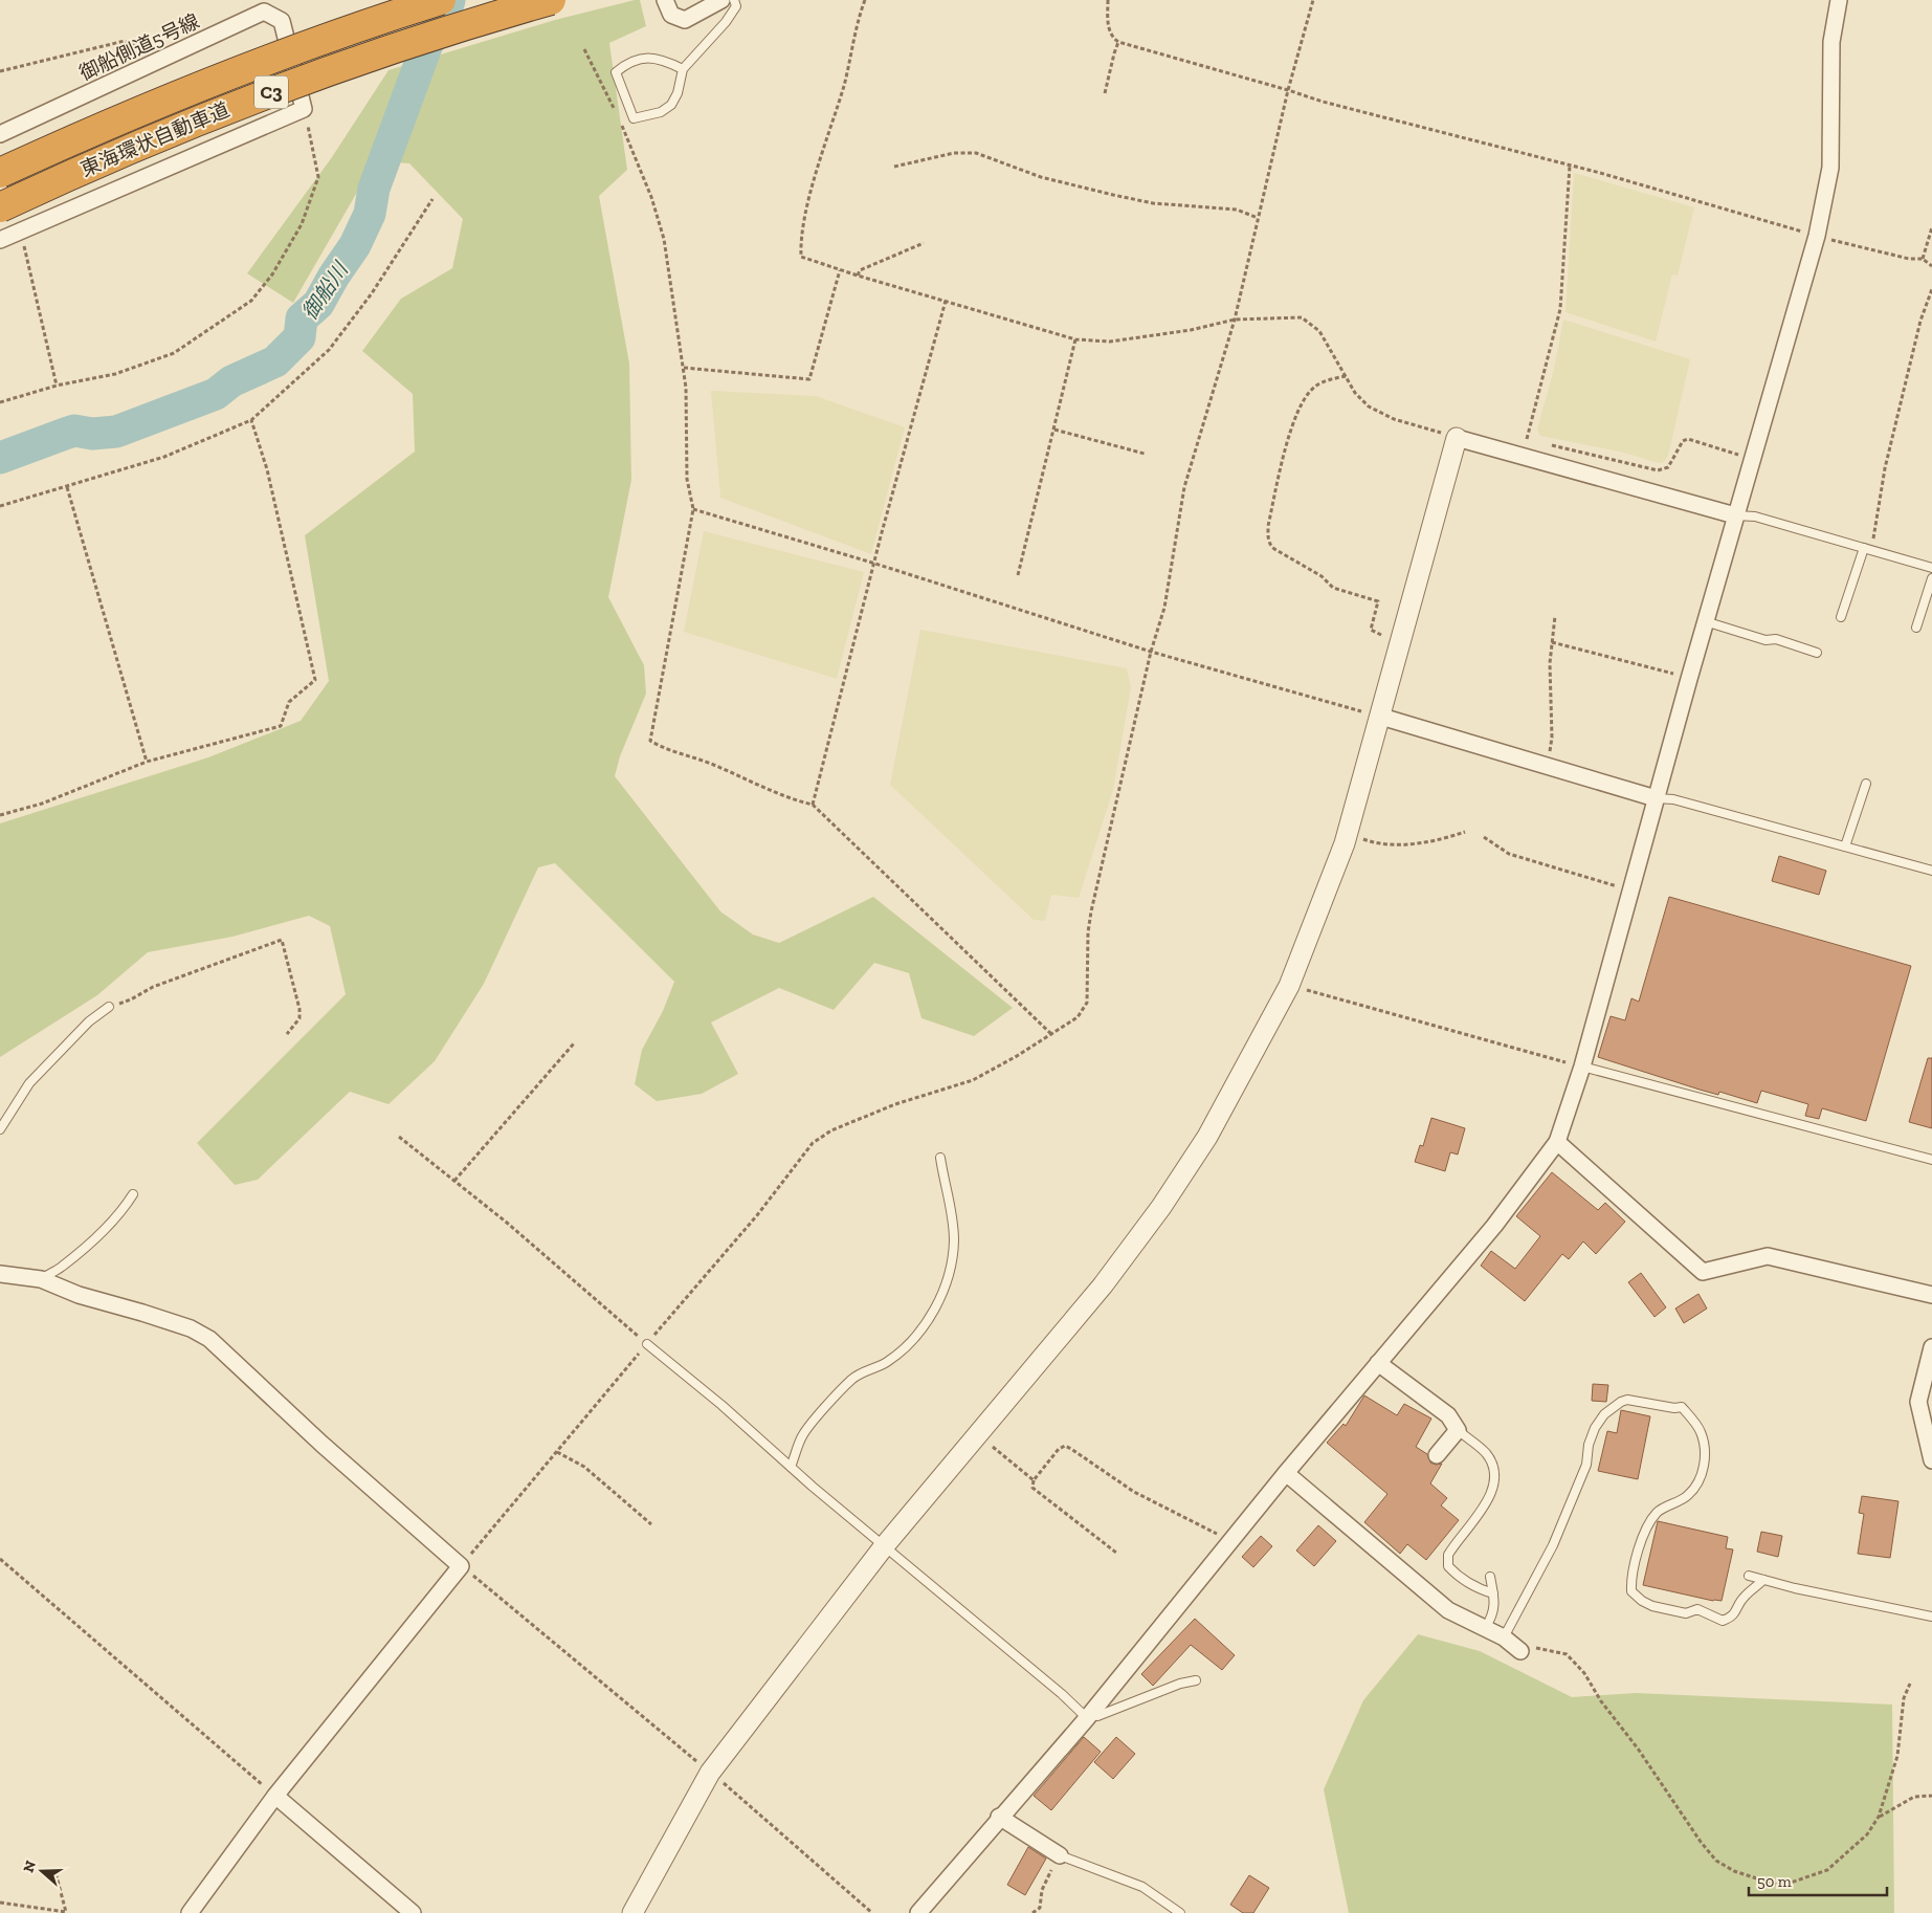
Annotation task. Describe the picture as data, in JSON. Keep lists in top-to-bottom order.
{
  "streets": {
    "highway": ["C3", "東海環状自動車道"],
    "street": ["御船側道5号線"]
  },
  "water": ["御船川"],
  "scale_bar": "50 m",
  "north": "left"
}
